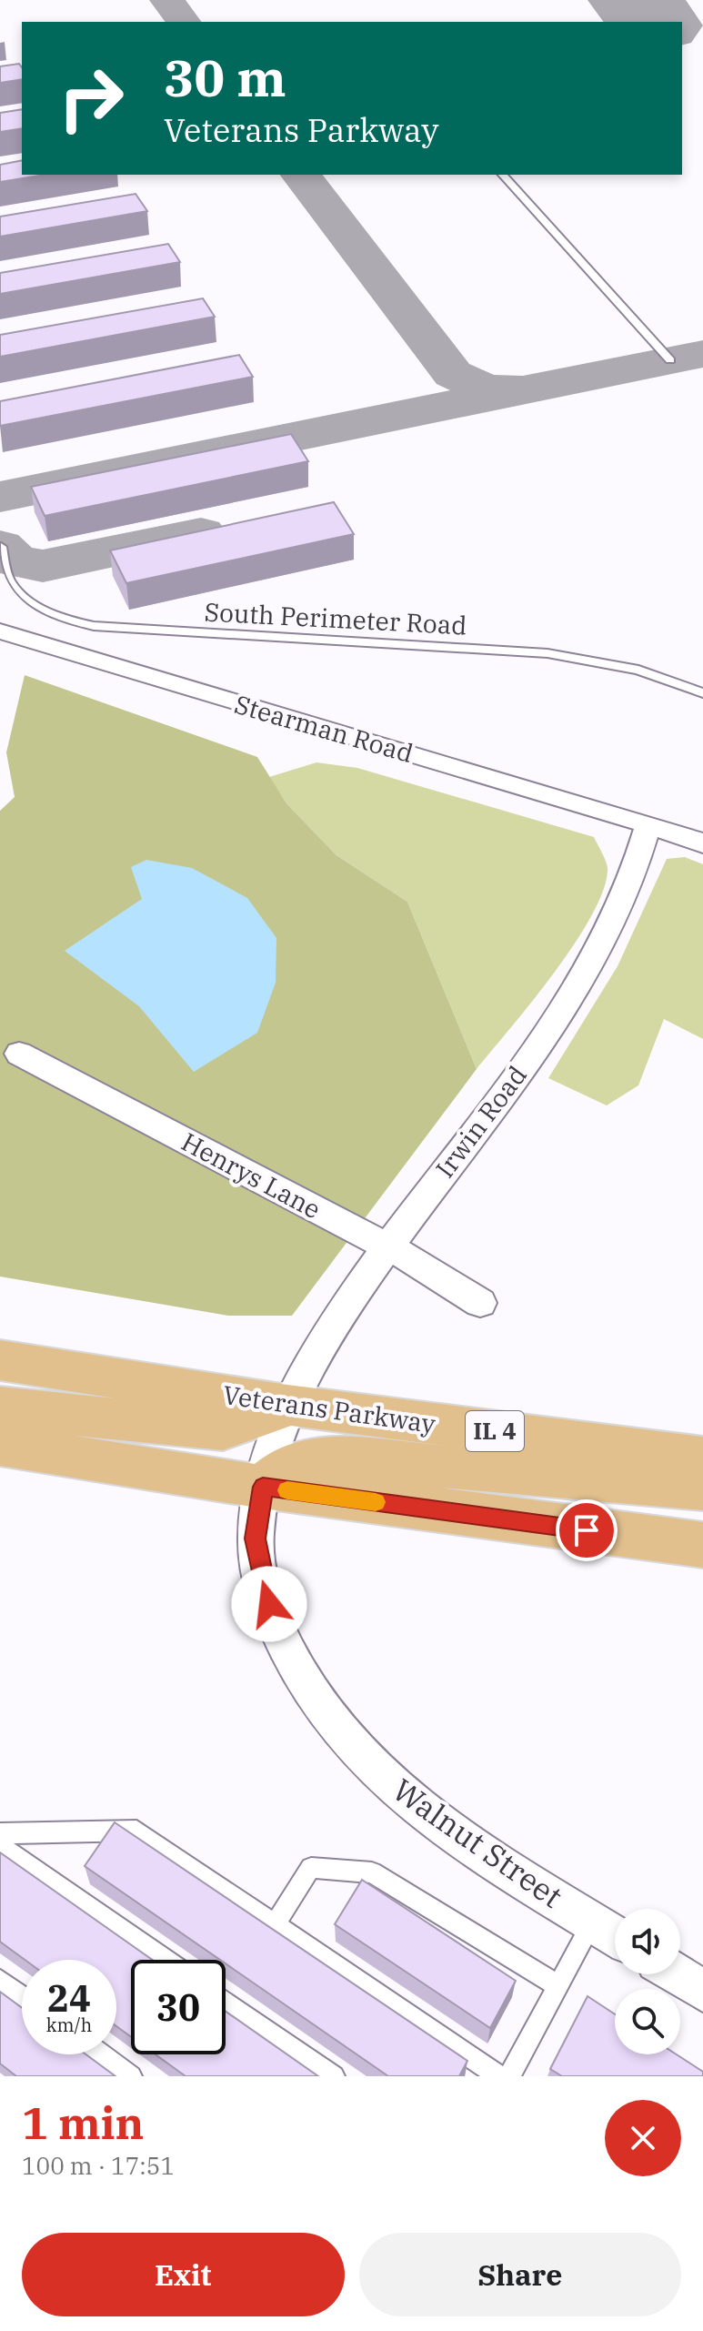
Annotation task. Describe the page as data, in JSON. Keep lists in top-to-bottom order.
{
  "streets": {
    "highway": ["Veterans Parkway", "IL 4"],
    "street": [
      "Stearman Road",
      "Irwin Road",
      "Henrys Lane",
      "Walnut Street"
    ],
    "lane": ["South Perimeter Road"]
  },
  "crossings": [
    ["Stearman Road", "Irwin Road"],
    ["Irwin Road", "Henrys Lane"],
    ["Irwin Road", "Veterans Parkway"],
    ["Irwin Road", "Walnut Street"],
    ["Veterans Parkway", "Walnut Street"]
  ],
  "page": {
    "turn": ["30 m", "Veterans Parkway"],
    "speed": "24 km/h",
    "limit": "30",
    "heading": ["1 min", "100 m · 17:51"],
    "buttons": ["Exit", "Share"]
  }
}
